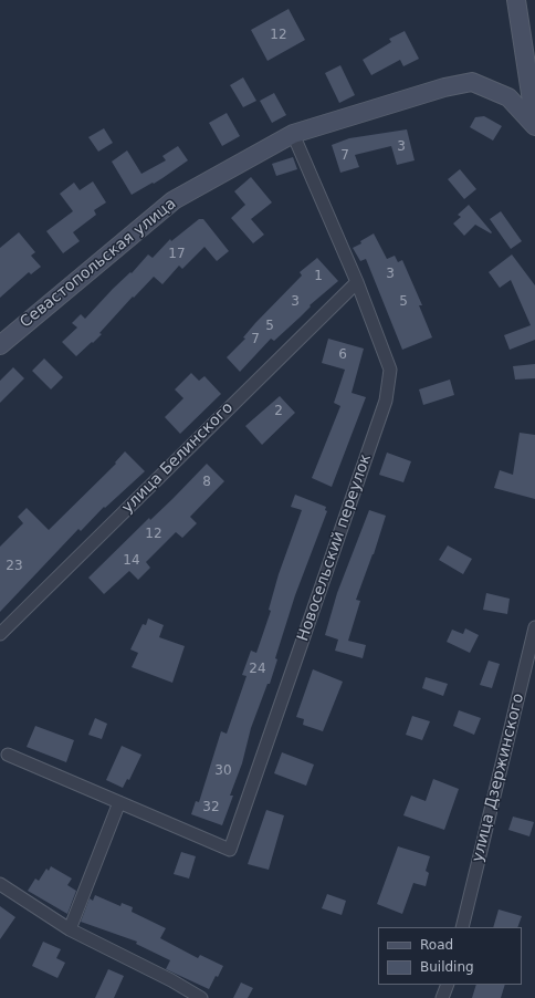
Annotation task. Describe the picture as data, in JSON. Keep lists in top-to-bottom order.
{
  "streets": {
    "main road": ["Севастопольская улица"],
    "street": ["улица Белинского", "Новосельский переулок", "улица Дзержинского"]
  },
  "crossings": [
    ["Севастопольская улица", "Новосельский переулок"],
    ["улица Белинского", "Новосельский переулок"]
  ],
  "house_numbers": [
    "12",
    "3",
    "7",
    "17",
    "3",
    "1",
    "3",
    "5",
    "5",
    "7",
    "6",
    "2",
    "8",
    "12",
    "14",
    "23",
    "24",
    "30",
    "32"
  ],
  "legend": ["Road", "Building"]
}
